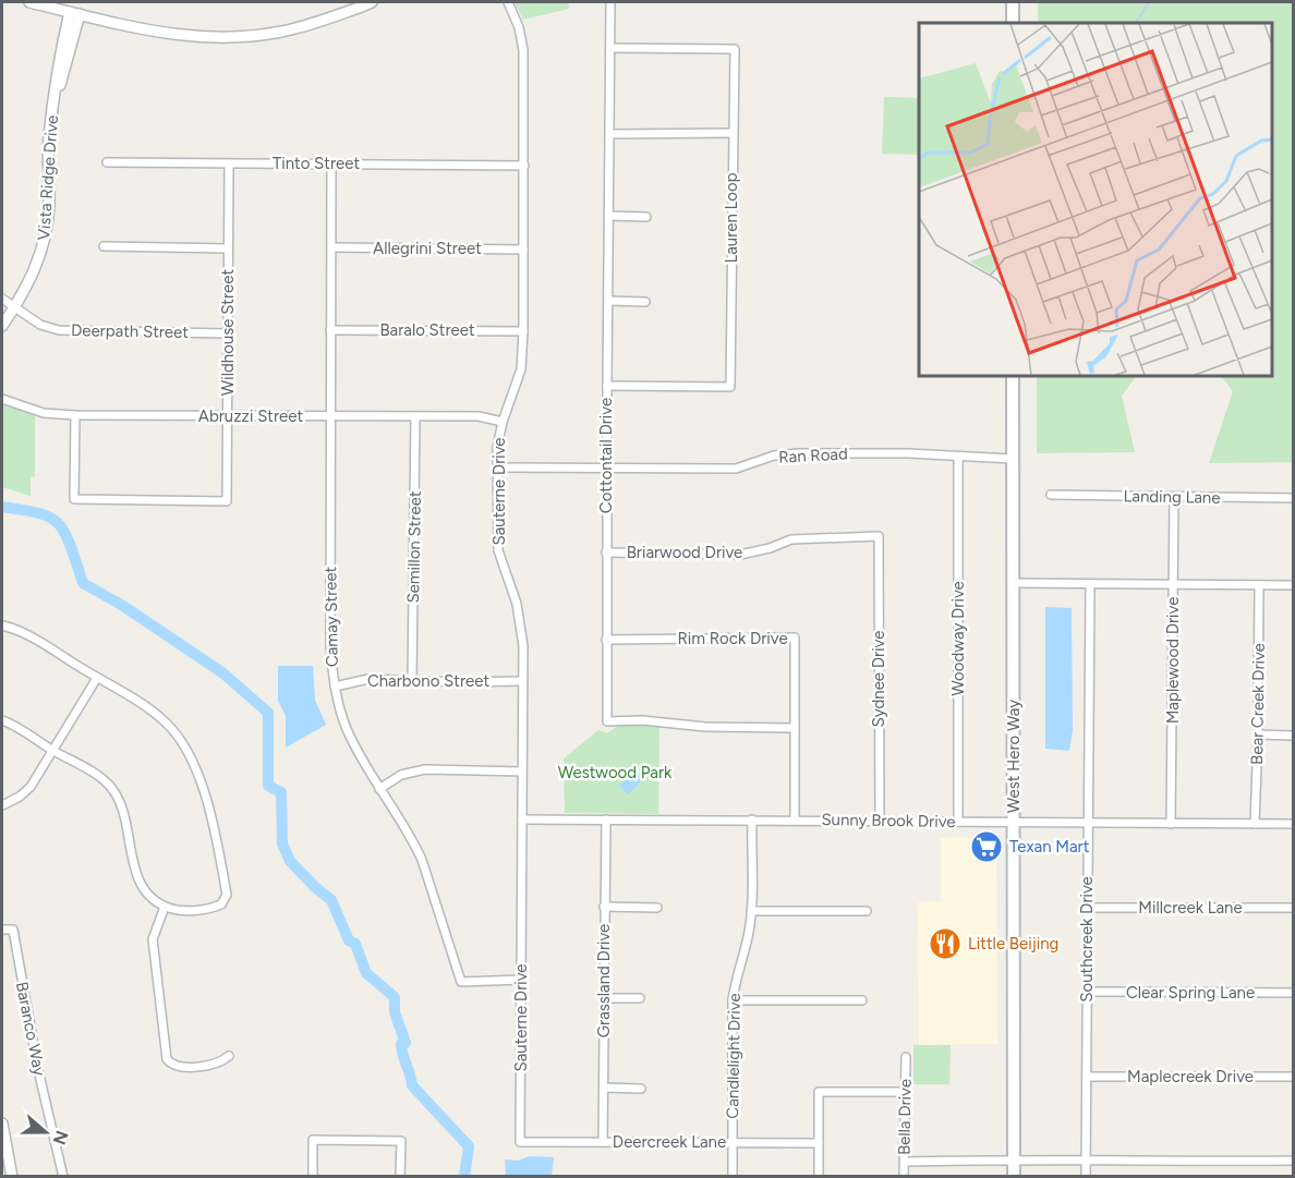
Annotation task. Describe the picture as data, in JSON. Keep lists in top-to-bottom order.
{
  "streets": {
    "main road": ["West Hero Way"],
    "street": [
      "Tinto Street",
      "Vista Ridge Drive",
      "Lauren Loop",
      "Allegrini Street",
      "Baralo Street",
      "Deerpath Street",
      "Wildhouse Street",
      "Abruzzi Street",
      "Cottontail Drive",
      "Ran Road",
      "Sauterne Drive",
      "Landing Lane",
      "Semillon Street",
      "Briarwood Drive",
      "Camay Street",
      "Rim Rock Drive",
      "Woodway Drive",
      "Maplewood Drive",
      "Sydnee Drive",
      "Charbono Street",
      "Bear Creek Drive",
      "Sunny Brook Drive",
      "Millcreek Lane",
      "Southcreek Drive",
      "Grassland Drive",
      "Clear Spring Lane",
      "Baranco Way",
      "Candlelight Drive",
      "Maplecreek Drive",
      "Bella Drive",
      "Deercreek Lane"
    ]
  },
  "crossings": [
    ["Tinto Street", "Wildhouse Street"],
    ["Tinto Street", "Sauterne Drive"],
    ["Tinto Street", "Camay Street"],
    ["Vista Ridge Drive", "Deerpath Street"],
    ["Lauren Loop", "Cottontail Drive"],
    ["Allegrini Street", "Sauterne Drive"],
    ["Allegrini Street", "Camay Street"],
    ["Baralo Street", "Sauterne Drive"],
    ["Baralo Street", "Camay Street"],
    ["Deerpath Street", "Wildhouse Street"],
    ["Wildhouse Street", "Abruzzi Street"],
    ["Abruzzi Street", "Sauterne Drive"],
    ["Abruzzi Street", "Semillon Street"],
    ["Abruzzi Street", "Camay Street"],
    ["Cottontail Drive", "Ran Road"],
    ["Cottontail Drive", "Briarwood Drive"],
    ["Cottontail Drive", "Rim Rock Drive"],
    ["Ran Road", "Sauterne Drive"],
    ["Ran Road", "Woodway Drive"],
    ["Ran Road", "West Hero Way"],
    ["Sauterne Drive", "Camay Street"],
    ["Sauterne Drive", "Charbono Street"],
    ["Sauterne Drive", "Sunny Brook Drive"],
    ["Sauterne Drive", "Deercreek Lane"],
    ["Landing Lane", "Maplewood Drive"],
    ["Semillon Street", "Charbono Street"],
    ["Briarwood Drive", "Sydnee Drive"],
    ["Camay Street", "Charbono Street"],
    ["Rim Rock Drive", "Sunny Brook Drive"],
    ["Woodway Drive", "Sunny Brook Drive"],
    ["Maplewood Drive", "Sunny Brook Drive"],
    ["Sydnee Drive", "Sunny Brook Drive"],
    ["Bear Creek Drive", "Sunny Brook Drive"],
    ["West Hero Way", "Sunny Brook Drive"],
    ["Sunny Brook Drive", "Southcreek Drive"],
    ["Sunny Brook Drive", "Grassland Drive"],
    ["Sunny Brook Drive", "Candlelight Drive"],
    ["Millcreek Lane", "Southcreek Drive"],
    ["Southcreek Drive", "Clear Spring Lane"],
    ["Southcreek Drive", "Maplecreek Drive"],
    ["Grassland Drive", "Deercreek Lane"],
    ["Candlelight Drive", "Deercreek Lane"]
  ],
  "parks": ["Westwood Park"],
  "places": {
    "supermarket": ["Texan Mart"],
    "restaurant": ["Little Beijing"]
  },
  "north": "right"
}
